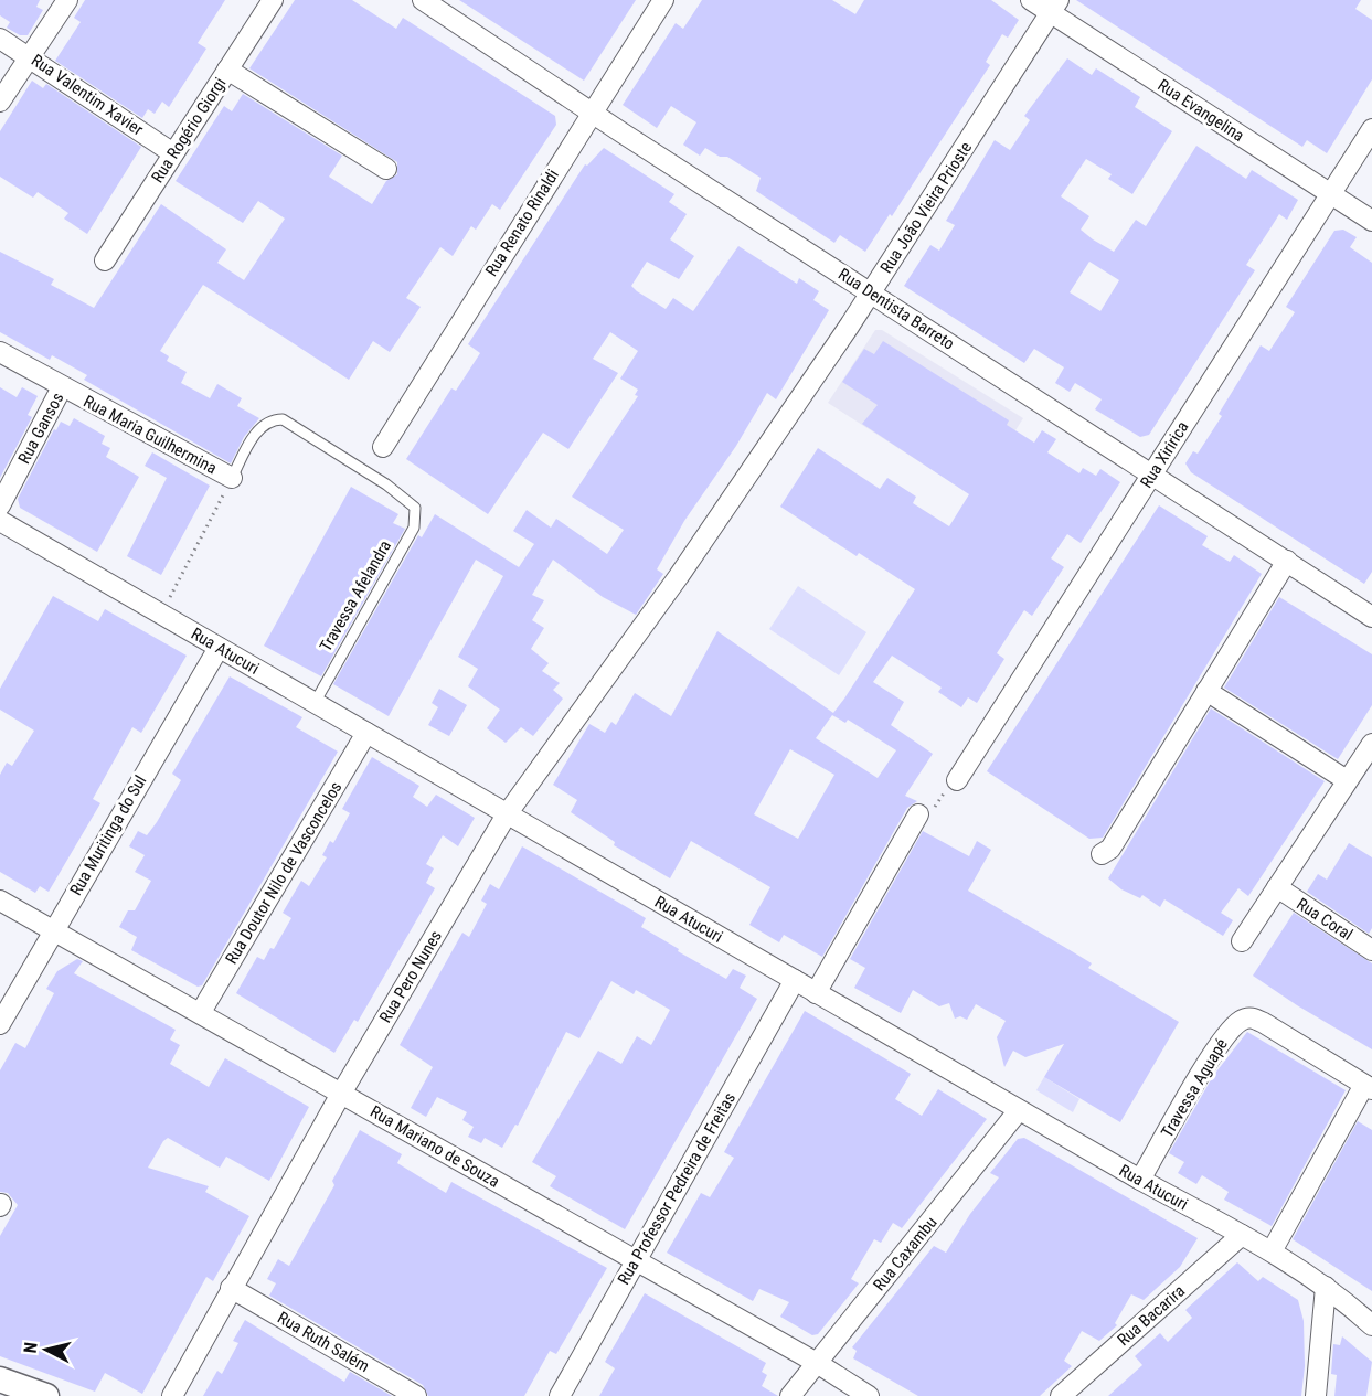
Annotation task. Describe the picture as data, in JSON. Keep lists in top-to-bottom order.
{
  "streets": {
    "street": [
      "Rua Valentim Xavier",
      "Rua Evangelina",
      "Rua Rogério Giorgi",
      "Rua João Vieira Prioste",
      "Rua Renato Rinaldi",
      "Rua Dentista Barreto",
      "Rua Gansos",
      "Rua Maria Guilhermina",
      "Rua Xiririca",
      "Rua Atucuri",
      "Rua Muritinga do Sul",
      "Rua Doutor Nilo de Vasconcelos",
      "Rua Coral",
      "Rua Pero Nunes",
      "Travessa Aguapé",
      "Rua Mariano de Souza",
      "Rua Professor Pedreira de Freitas",
      "Rua Caxambu",
      "Rua Bacarira",
      "Rua Ruth Salém"
    ],
    "lane": ["Travessa Afelandra"]
  },
  "crossings": [
    ["Rua Valentim Xavier", "Rua Rogério Giorgi"],
    ["Rua Evangelina", "Rua João Vieira Prioste"],
    ["Rua Evangelina", "Rua Xiririca"],
    ["Rua João Vieira Prioste", "Rua Dentista Barreto"],
    ["Rua João Vieira Prioste", "Rua Pero Nunes"],
    ["Rua Renato Rinaldi", "Rua Dentista Barreto"],
    ["Rua Dentista Barreto", "Rua Xiririca"],
    ["Rua Gansos", "Rua Maria Guilhermina"],
    ["Rua Maria Guilhermina", "Travessa Afelandra"],
    ["Travessa Afelandra", "Rua Atucuri"],
    ["Rua Atucuri", "Rua Muritinga do Sul"],
    ["Rua Atucuri", "Rua Doutor Nilo de Vasconcelos"],
    ["Rua Atucuri", "Rua Pero Nunes"],
    ["Rua Atucuri", "Travessa Aguapé"],
    ["Rua Atucuri", "Rua Professor Pedreira de Freitas"],
    ["Rua Atucuri", "Rua Caxambu"],
    ["Rua Atucuri", "Rua Bacarira"],
    ["Rua Muritinga do Sul", "Rua Mariano de Souza"],
    ["Rua Doutor Nilo de Vasconcelos", "Rua Mariano de Souza"],
    ["Rua Pero Nunes", "Rua Mariano de Souza"],
    ["Rua Pero Nunes", "Rua Ruth Salém"],
    ["Rua Mariano de Souza", "Rua Professor Pedreira de Freitas"],
    ["Rua Mariano de Souza", "Rua Caxambu"]
  ],
  "north": "left"
}
